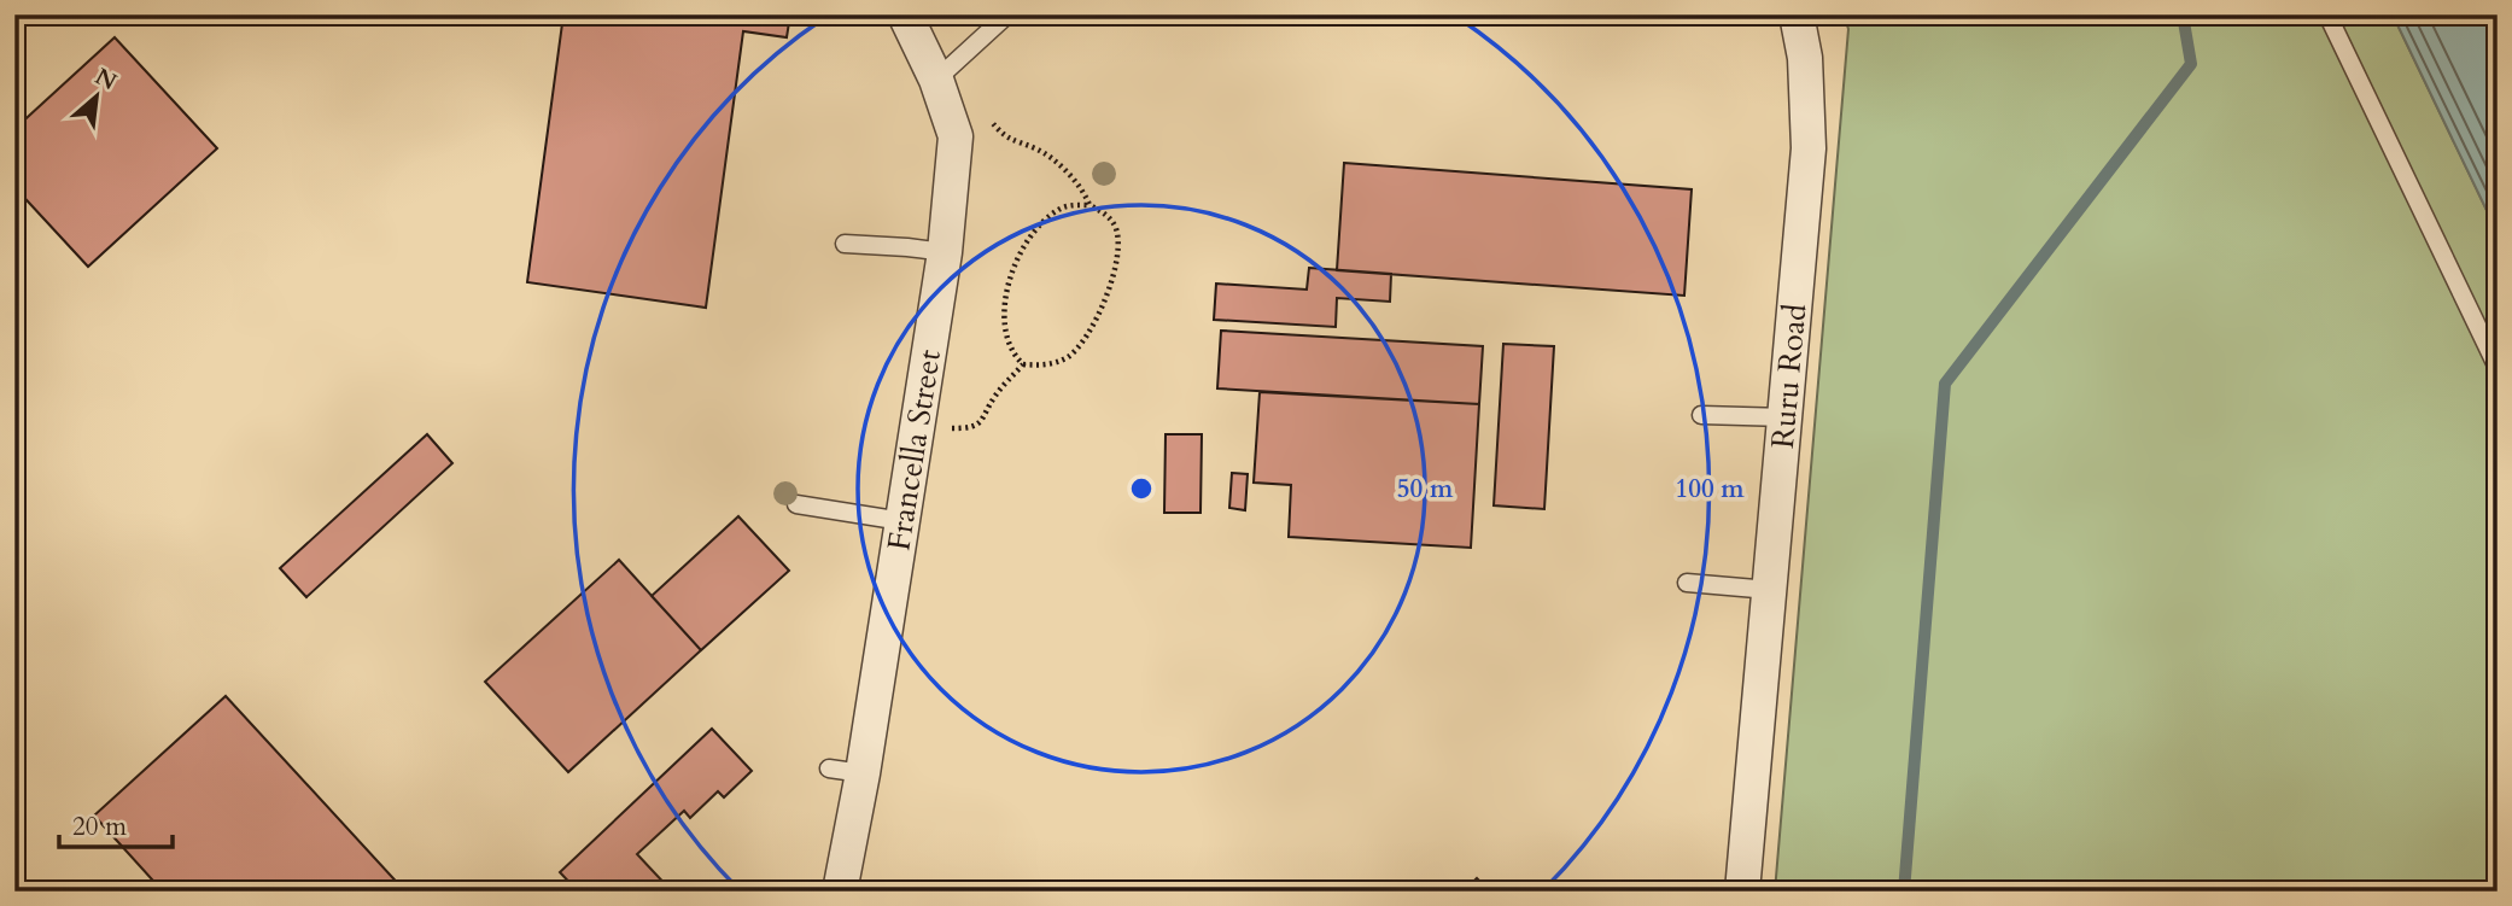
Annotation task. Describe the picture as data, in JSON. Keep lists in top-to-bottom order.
{
  "streets": {
    "street": ["Ruru Road", "Francella Street"]
  },
  "scale_bar": "20 m",
  "north": "top right",
  "rings": ["50 m", "100 m"]
}
